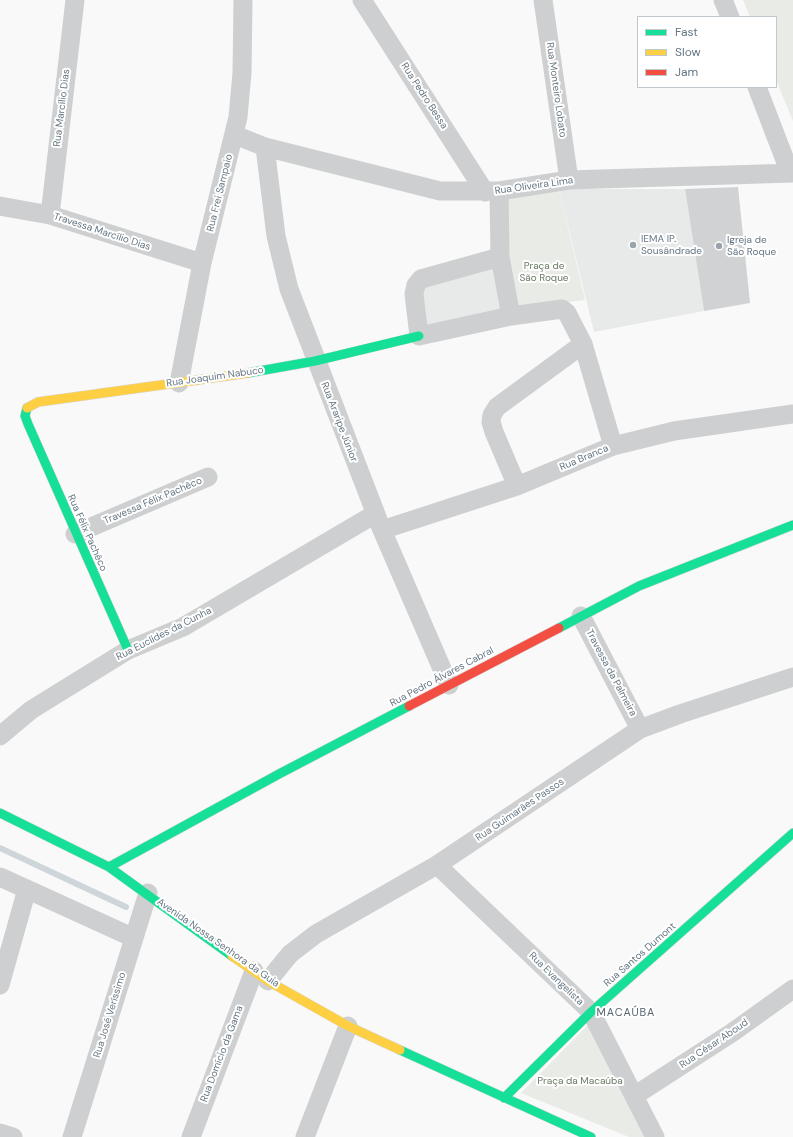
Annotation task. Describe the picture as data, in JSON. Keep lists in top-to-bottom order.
{
  "streets": {
    "street": [
      "Rua Monteiro Lobato",
      "Rua Pedro Bessa",
      "Rua Marcílio Dias",
      "Rua Oliveira Lima",
      "Rua Frei Sampaio",
      "Travessa Marcílio Dias",
      "Rua Joaquim Nabuco",
      "Rua Araripe Júnior",
      "Rua Branca",
      "Travessa Félix Pachêco",
      "Rua Félix Pachêco",
      "Rua Euclídes da Cunha",
      "Travessa da Palmeira",
      "Rua Pedro Álvares Cabral",
      "Rua Guimarães Passos",
      "Avenida Nossa Senhora da Guia",
      "Rua Santos Dumont",
      "Rua Evangelista",
      "Rua José Veríssimo",
      "Rua César Aboud",
      "Rua Domício da Gama"
    ]
  },
  "crossings": [
    ["Rua Monteiro Lobato", "Rua Oliveira Lima"],
    ["Rua Pedro Bessa", "Rua Oliveira Lima"],
    ["Rua Marcílio Dias", "Travessa Marcílio Dias"],
    ["Rua Oliveira Lima", "Rua Frei Sampaio"],
    ["Rua Oliveira Lima", "Rua Araripe Júnior"],
    ["Rua Frei Sampaio", "Travessa Marcílio Dias"],
    ["Rua Frei Sampaio", "Rua Joaquim Nabuco"],
    ["Rua Joaquim Nabuco", "Rua Araripe Júnior"],
    ["Rua Joaquim Nabuco", "Rua Félix Pachêco"],
    ["Rua Araripe Júnior", "Rua Branca"],
    ["Rua Araripe Júnior", "Rua Euclídes da Cunha"],
    ["Rua Araripe Júnior", "Rua Pedro Álvares Cabral"],
    ["Rua Branca", "Rua Euclídes da Cunha"],
    ["Travessa Félix Pachêco", "Rua Félix Pachêco"],
    ["Rua Félix Pachêco", "Rua Euclídes da Cunha"],
    ["Travessa da Palmeira", "Rua Pedro Álvares Cabral"],
    ["Travessa da Palmeira", "Rua Guimarães Passos"],
    ["Rua Pedro Álvares Cabral", "Avenida Nossa Senhora da Guia"],
    ["Rua Guimarães Passos", "Avenida Nossa Senhora da Guia"],
    ["Rua Guimarães Passos", "Rua Evangelista"],
    ["Rua Guimarães Passos", "Rua Domício da Gama"],
    ["Avenida Nossa Senhora da Guia", "Rua Santos Dumont"],
    ["Avenida Nossa Senhora da Guia", "Rua José Veríssimo"],
    ["Avenida Nossa Senhora da Guia", "Rua Domício da Gama"],
    ["Rua Santos Dumont", "Rua Evangelista"],
    ["Rua Evangelista", "Rua César Aboud"]
  ],
  "districts": ["MACAÚBA"],
  "parks": ["Praça de São Roque", "Praça da Macaúba"],
  "places": ["IEMA IP. Sousândrade", "Igreja de São Roque"],
  "legend": ["Fast", "Slow", "Jam"]
}
